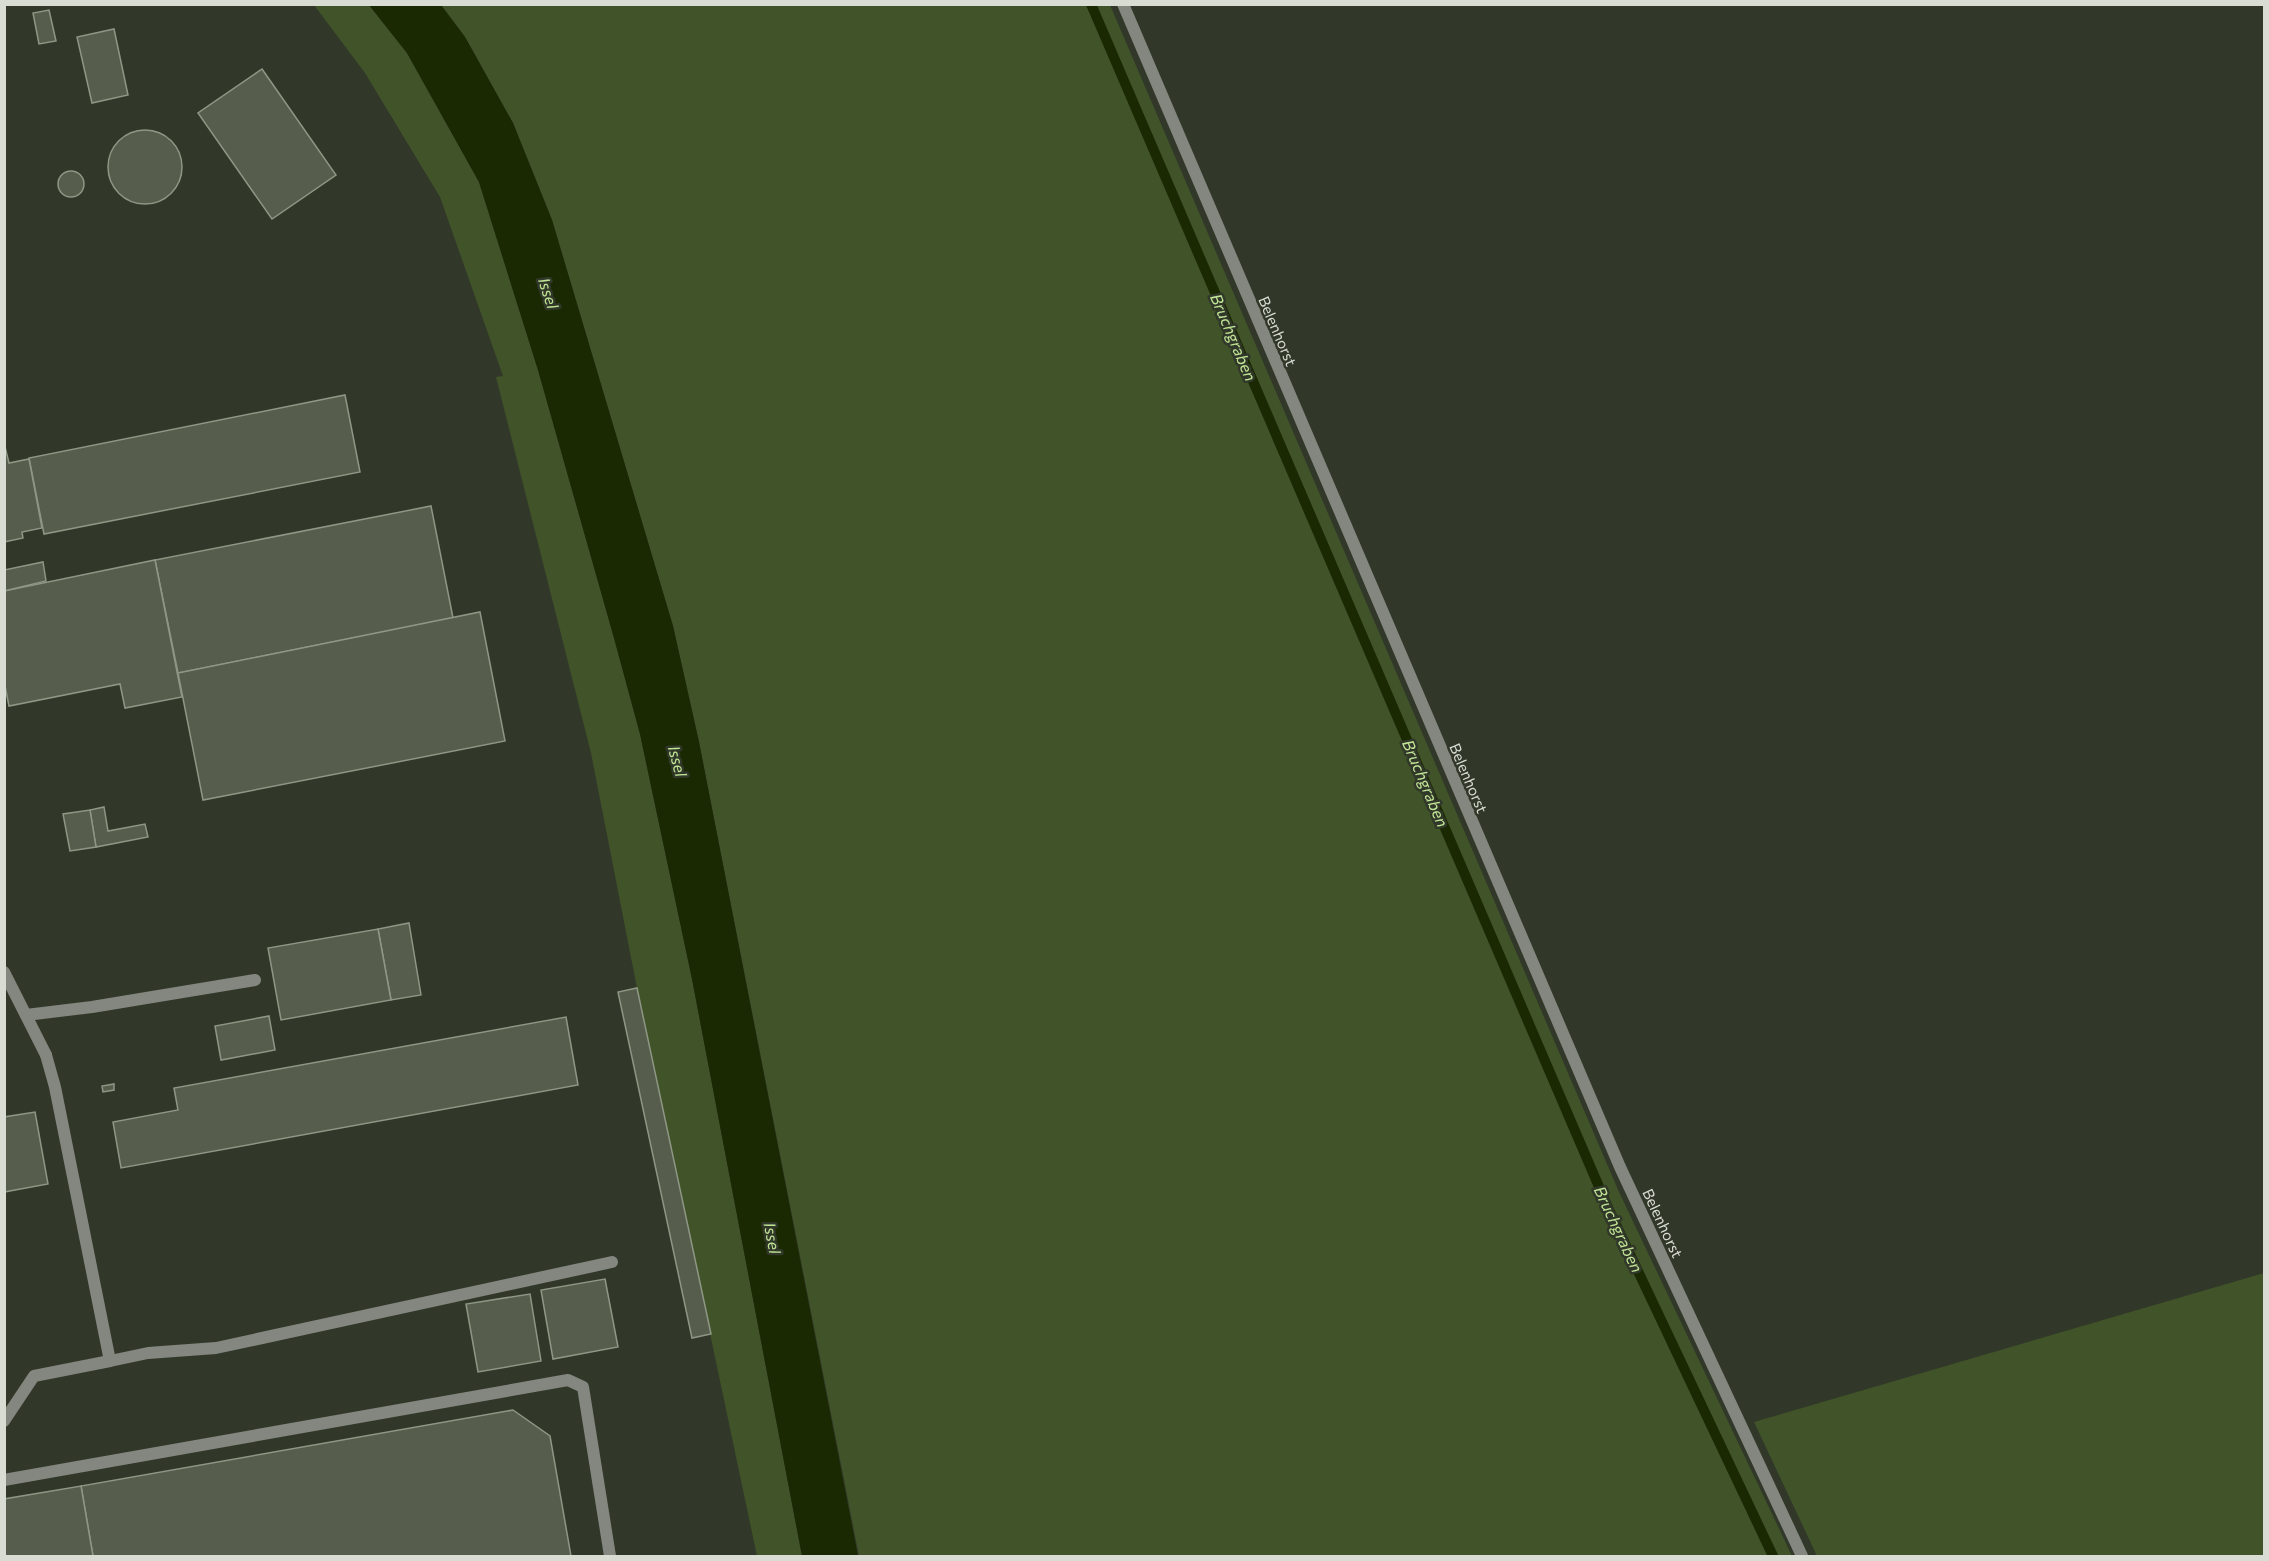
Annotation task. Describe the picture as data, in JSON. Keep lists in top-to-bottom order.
{
  "streets": {
    "street": ["Belenhorst"]
  },
  "water": ["Issel", "Bruchgraben"]
}
